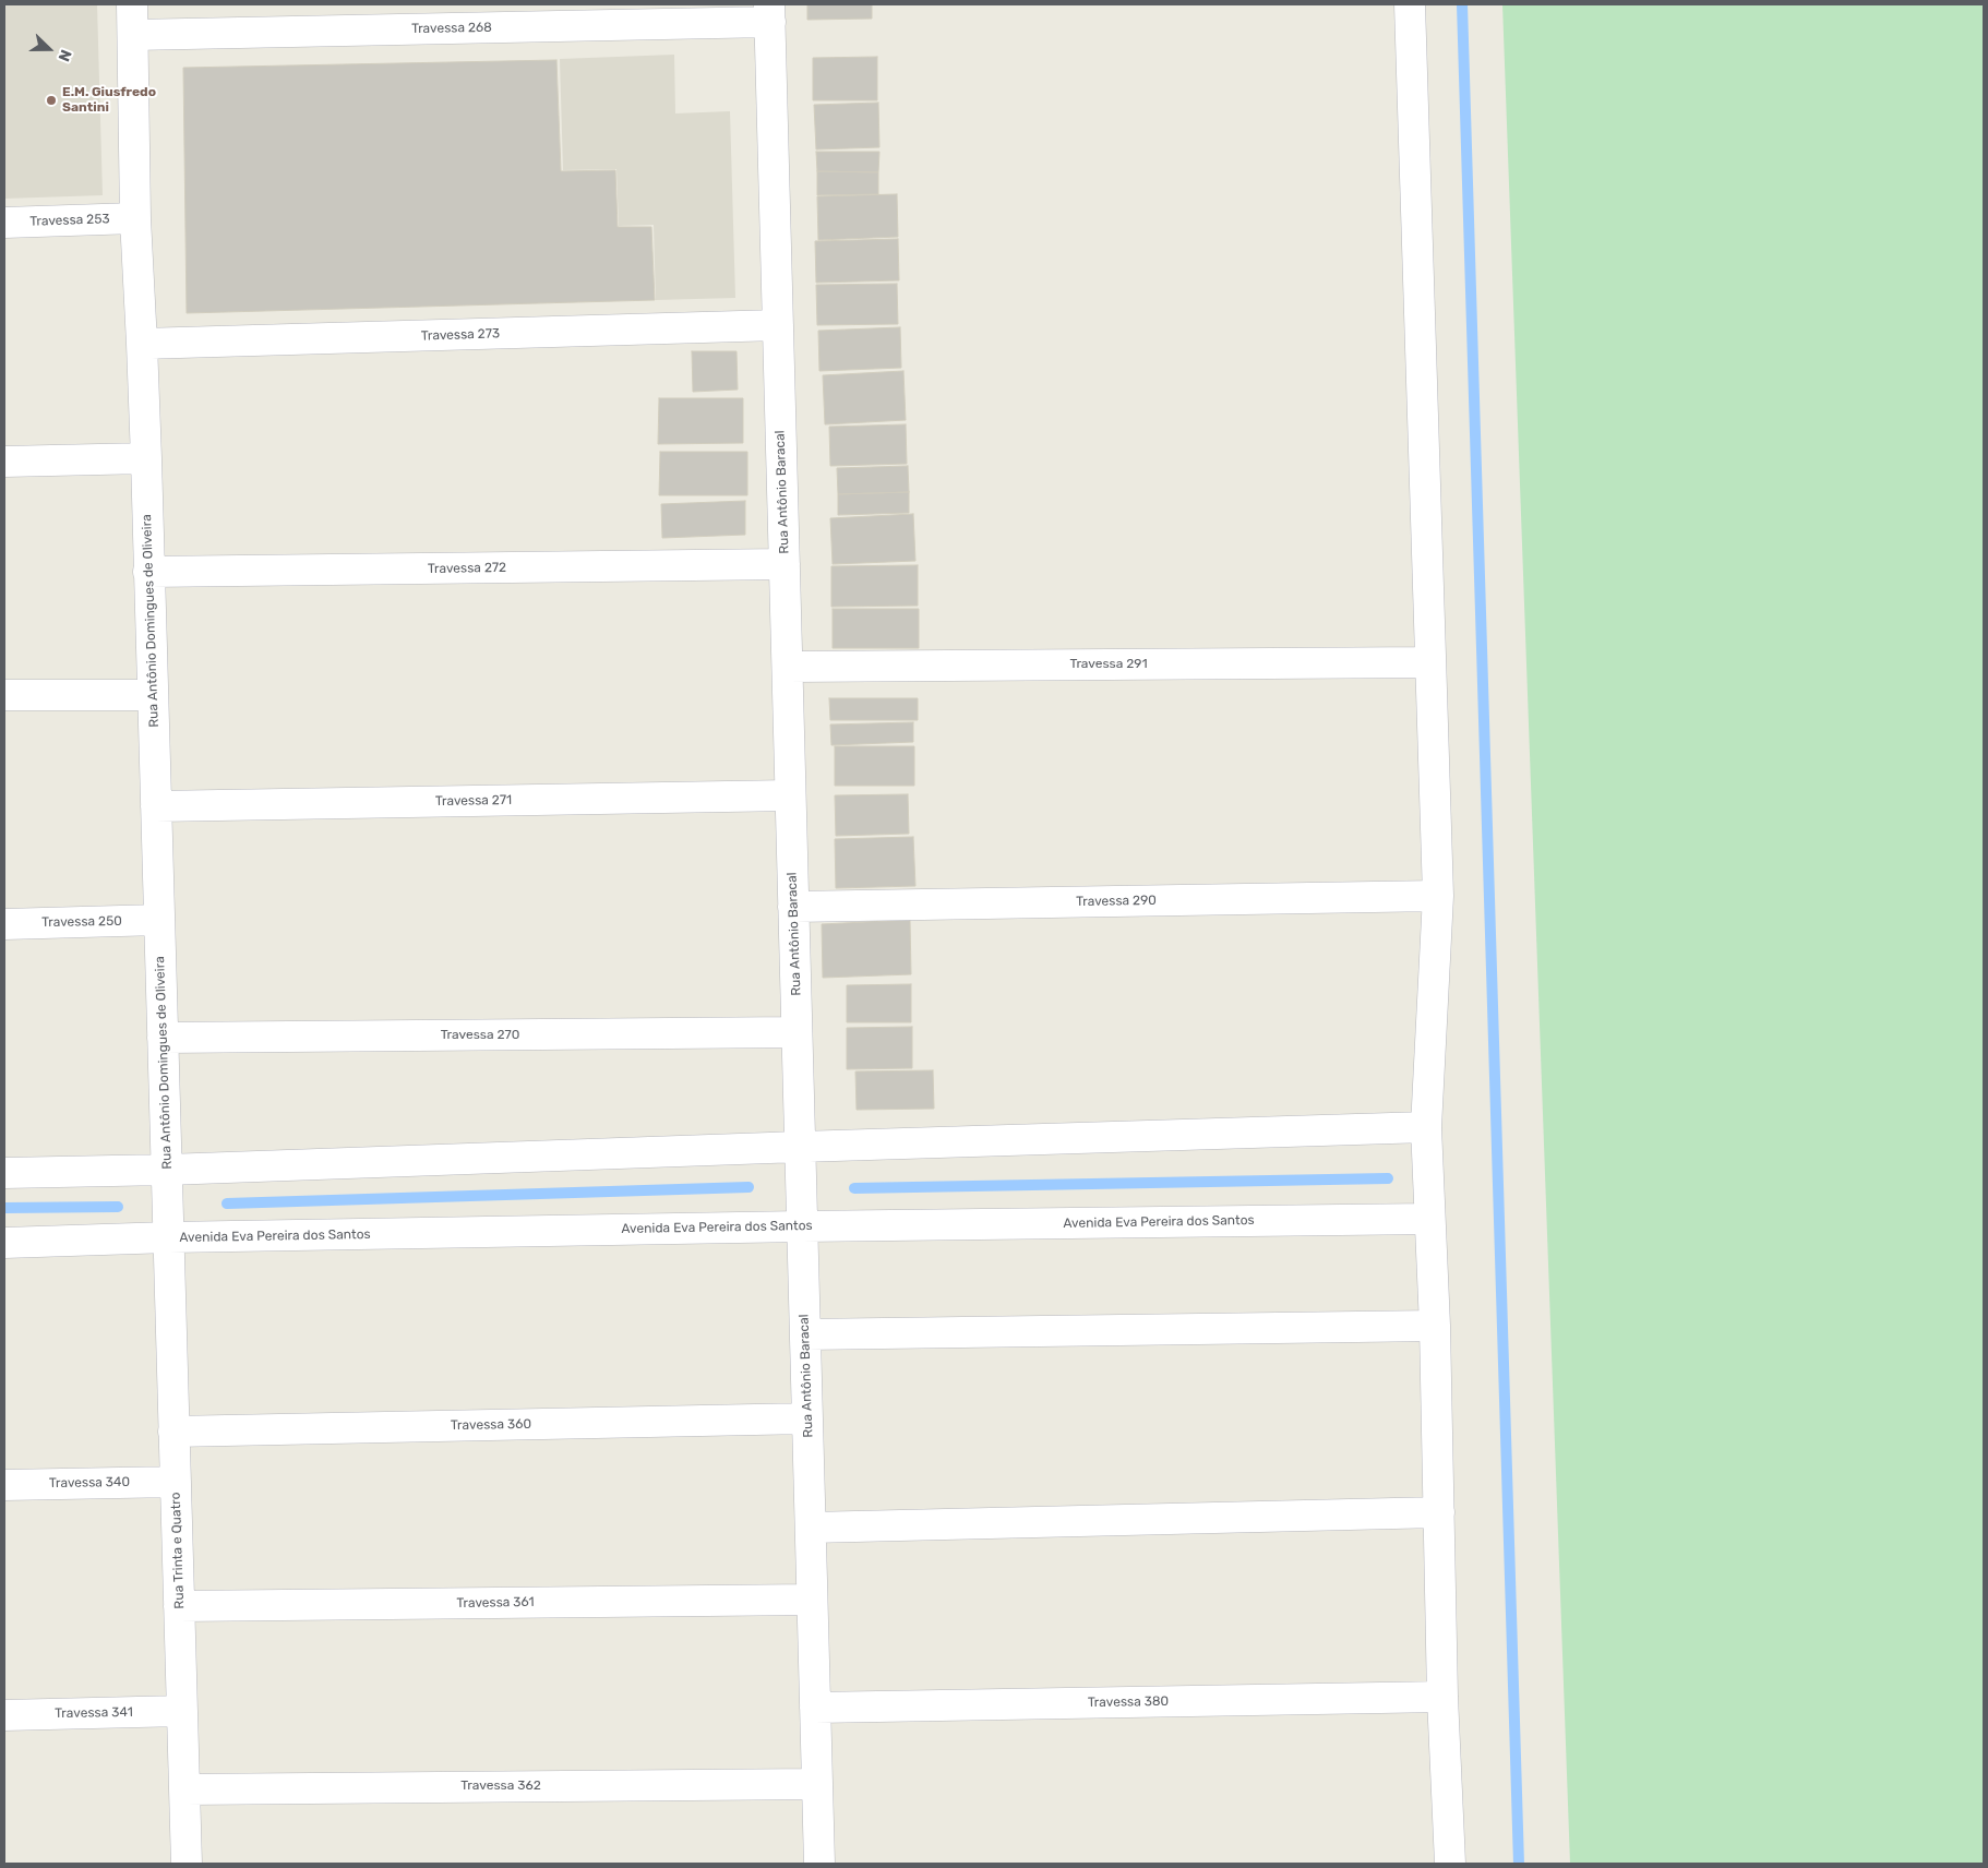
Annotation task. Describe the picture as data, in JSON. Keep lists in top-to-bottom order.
{
  "streets": {
    "street": [
      "Travessa 268",
      "Travessa 253",
      "Travessa 273",
      "Rua Antônio Baracal",
      "Travessa 272",
      "Rua Antônio Domingues de Oliveira",
      "Travessa 291",
      "Travessa 271",
      "Travessa 290",
      "Travessa 250",
      "Travessa 270",
      "Avenida Eva Pereira dos Santos",
      "Travessa 360",
      "Travessa 340",
      "Rua Trinta e Quatro",
      "Travessa 361",
      "Travessa 380",
      "Travessa 341",
      "Travessa 362"
    ]
  },
  "crossings": [
    ["Travessa 268", "Rua Antônio Baracal"],
    ["Travessa 268", "Rua Antônio Domingues de Oliveira"],
    ["Travessa 253", "Rua Antônio Domingues de Oliveira"],
    ["Travessa 273", "Rua Antônio Baracal"],
    ["Travessa 273", "Rua Antônio Domingues de Oliveira"],
    ["Rua Antônio Baracal", "Travessa 272"],
    ["Rua Antônio Baracal", "Travessa 291"],
    ["Rua Antônio Baracal", "Travessa 271"],
    ["Rua Antônio Baracal", "Travessa 290"],
    ["Rua Antônio Baracal", "Travessa 270"],
    ["Rua Antônio Baracal", "Avenida Eva Pereira dos Santos"],
    ["Rua Antônio Baracal", "Travessa 360"],
    ["Rua Antônio Baracal", "Travessa 361"],
    ["Rua Antônio Baracal", "Travessa 380"],
    ["Rua Antônio Baracal", "Travessa 362"],
    ["Travessa 272", "Rua Antônio Domingues de Oliveira"],
    ["Rua Antônio Domingues de Oliveira", "Travessa 271"],
    ["Rua Antônio Domingues de Oliveira", "Travessa 250"],
    ["Rua Antônio Domingues de Oliveira", "Travessa 270"],
    ["Rua Antônio Domingues de Oliveira", "Avenida Eva Pereira dos Santos"],
    ["Rua Antônio Domingues de Oliveira", "Rua Trinta e Quatro"],
    ["Avenida Eva Pereira dos Santos", "Rua Trinta e Quatro"],
    ["Travessa 360", "Rua Trinta e Quatro"],
    ["Travessa 340", "Rua Trinta e Quatro"],
    ["Rua Trinta e Quatro", "Travessa 361"],
    ["Rua Trinta e Quatro", "Travessa 341"],
    ["Rua Trinta e Quatro", "Travessa 362"]
  ],
  "places": ["E.M. Giusfredo Santini"],
  "north": "right"
}
